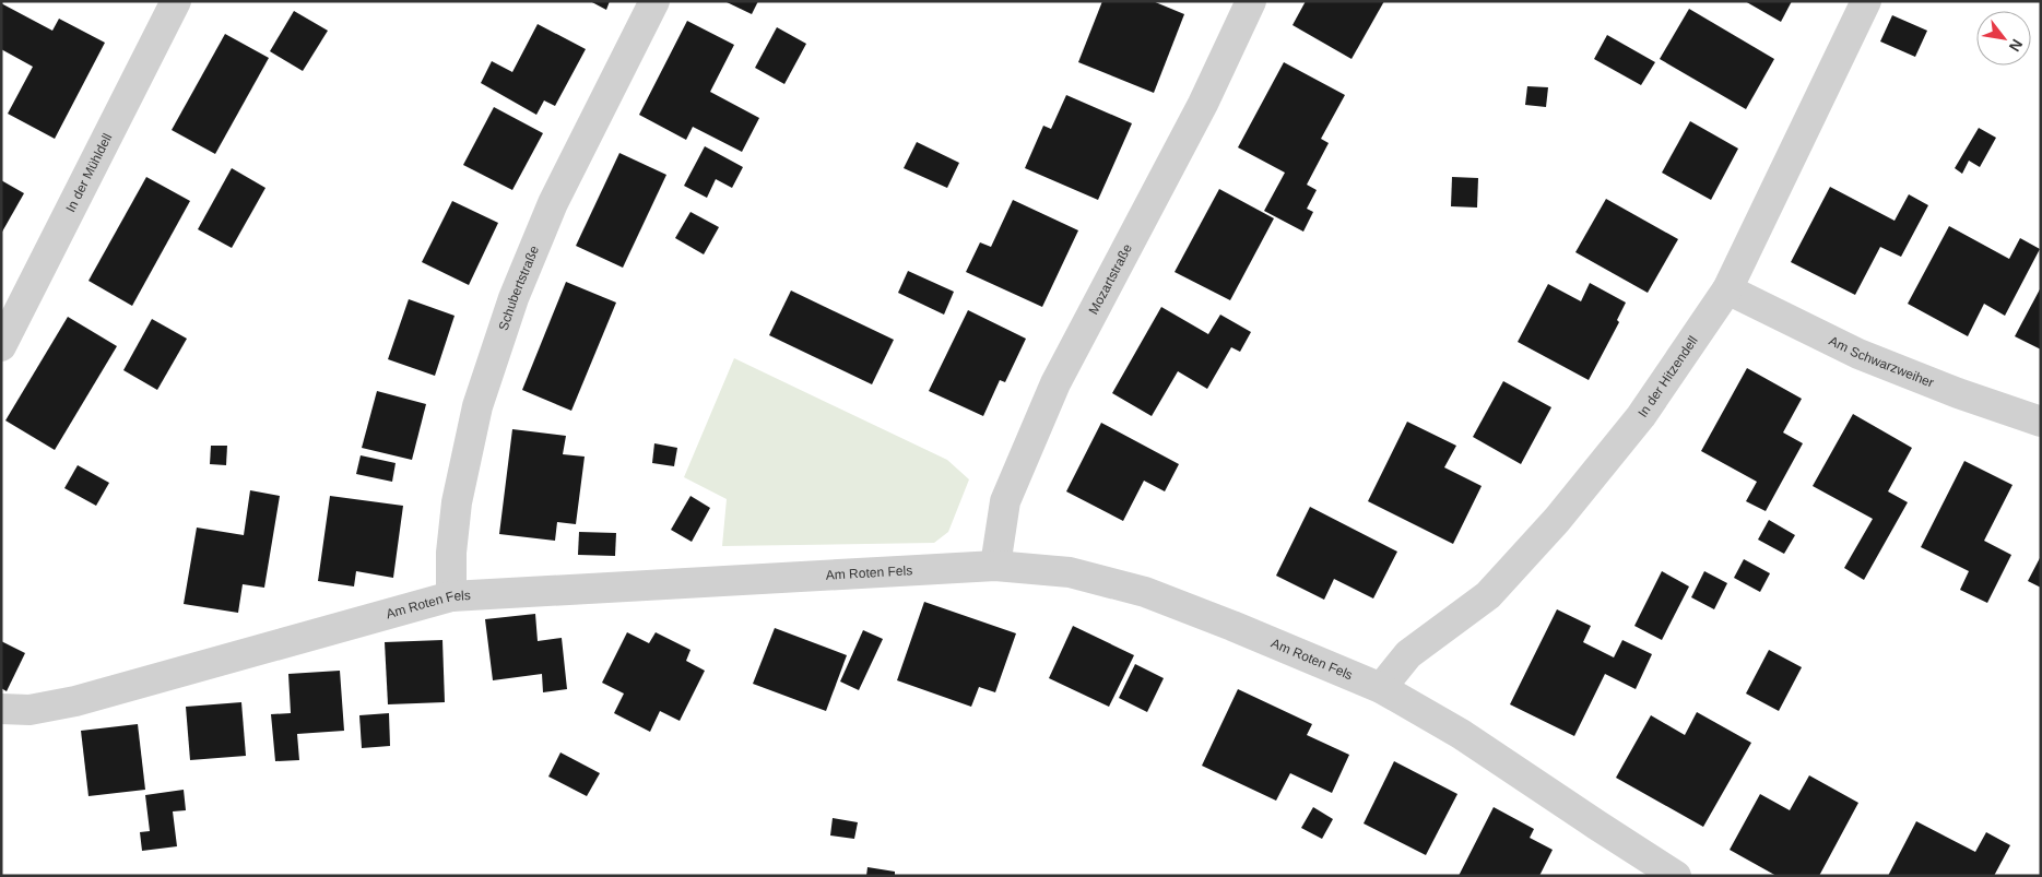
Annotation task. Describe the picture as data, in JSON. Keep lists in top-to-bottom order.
{
  "streets": {
    "street": [
      "In der Mühldell",
      "Mozartstraße",
      "Schubertstraße",
      "Am Schwarzweiher",
      "In der Hitzendell",
      "Am Roten Fels"
    ]
  },
  "crossings": [
    ["Mozartstraße", "Am Roten Fels"],
    ["Schubertstraße", "Am Roten Fels"],
    ["Am Schwarzweiher", "In der Hitzendell"],
    ["In der Hitzendell", "Am Roten Fels"]
  ],
  "north": "bottom right"
}
